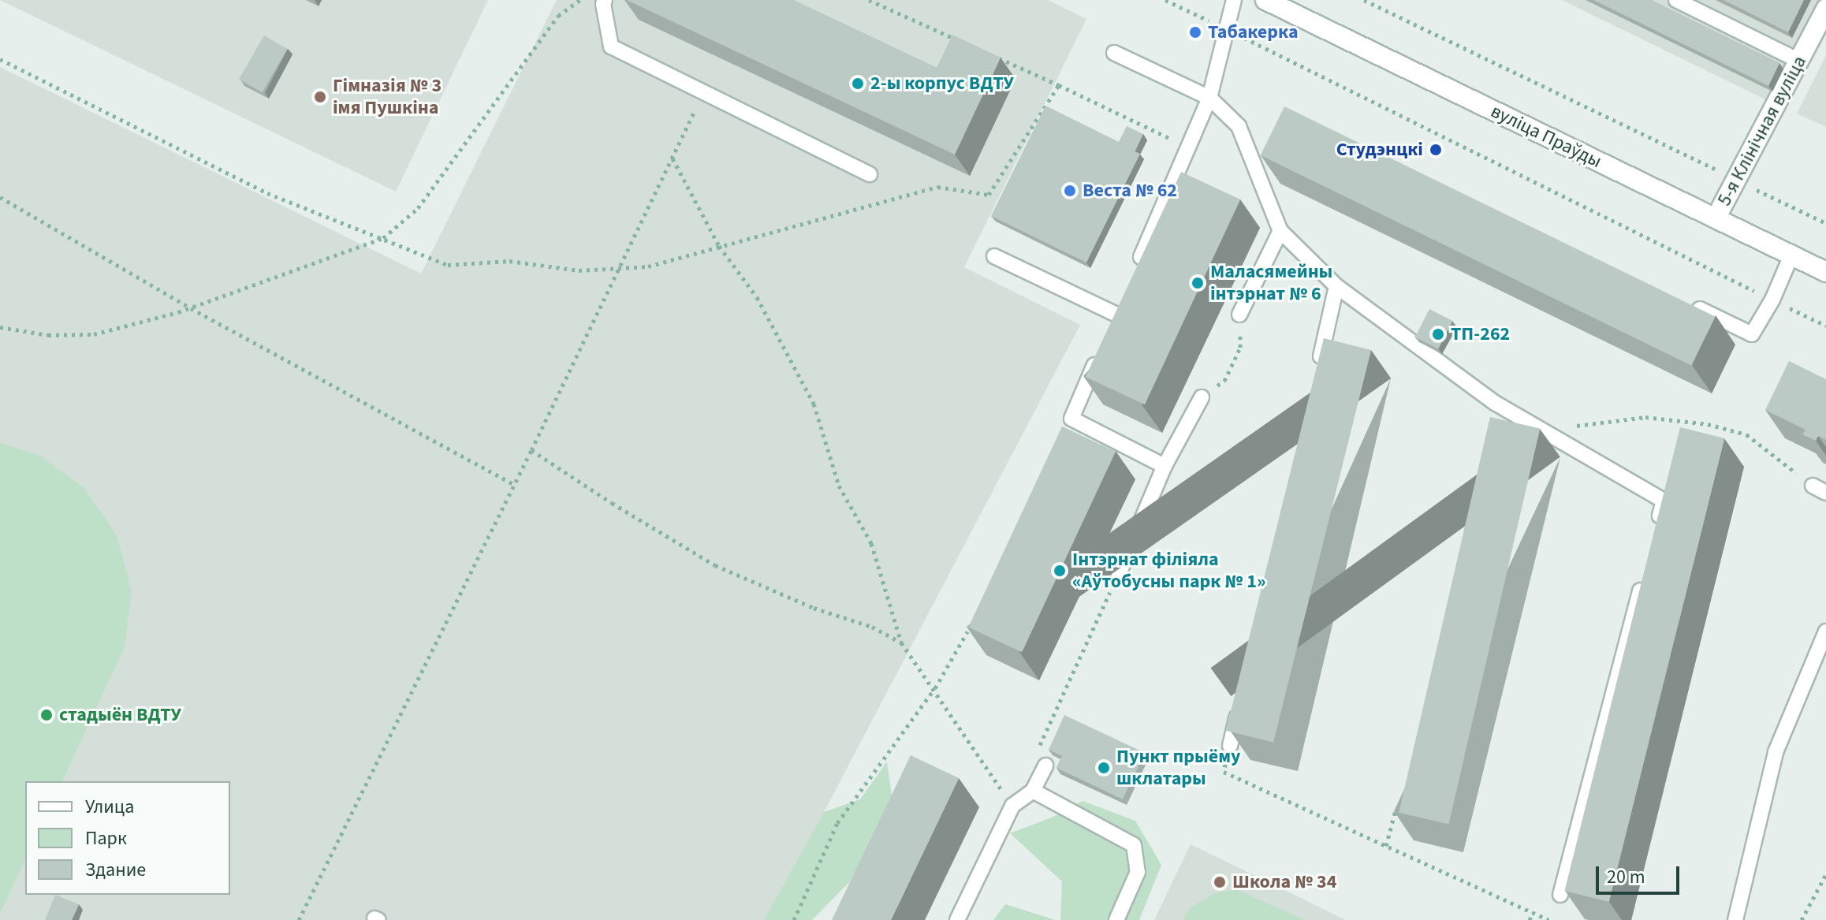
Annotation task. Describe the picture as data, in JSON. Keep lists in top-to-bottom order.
{
  "streets": {
    "main road": ["5-я Клінічная вуліца", "вуліца Праўды"]
  },
  "crossings": [
    ["5-я Клінічная вуліца", "вуліца Праўды"]
  ],
  "places": [
    "Табакерка",
    "2-ы корпус ВДТУ",
    "Гімназія № 3 імя Пушкіна",
    "Студэнцкі",
    "Веста № 62",
    "Маласямейны інтэрнат № 6",
    "ТП-262",
    "Інтэрнат філіяла «Аўтобусны парк № 1»",
    "стадыён ВДТУ",
    "Пункт прыёму шклатары",
    "Школа № 34"
  ],
  "legend": ["Улица", "Парк", "Здание"],
  "scale_bar": "20 m"
}
